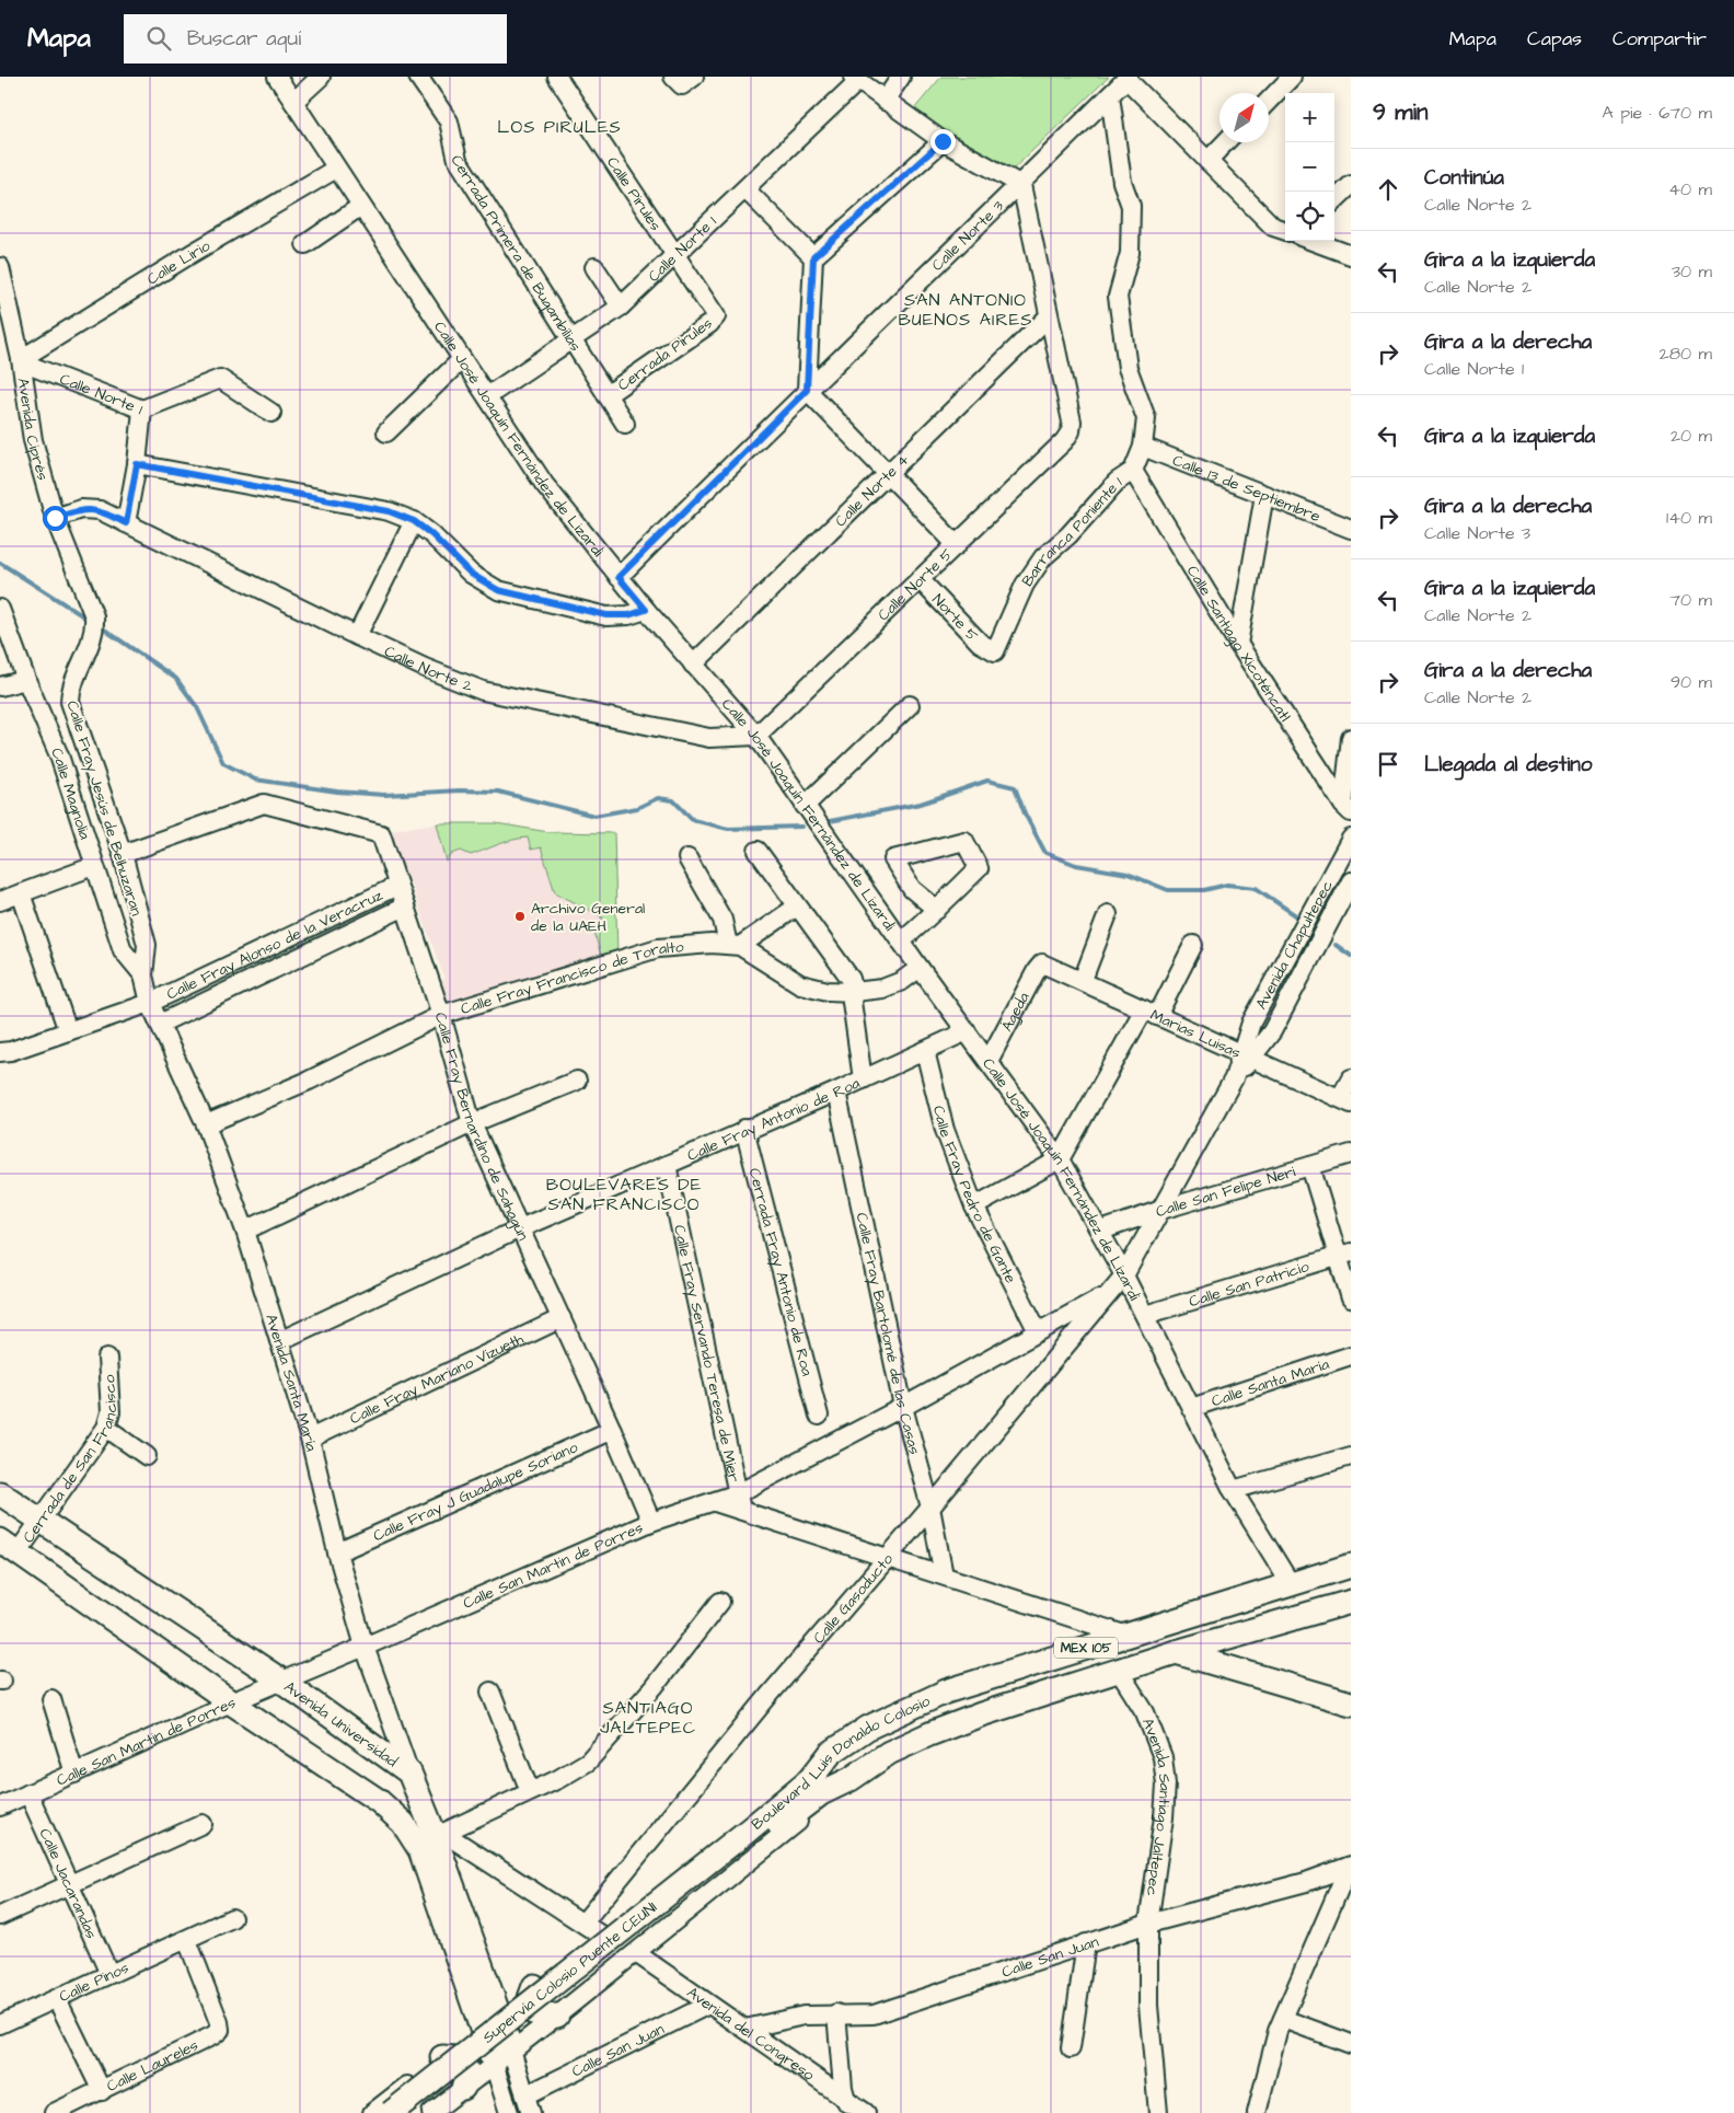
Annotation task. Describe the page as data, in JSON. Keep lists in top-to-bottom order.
{
  "streets": {
    "main road": [
      "MEX 105",
      "Avenida Universidad",
      "Boulevard Luis Donaldo Colosio",
      "Supervía Colosio Puente CEUNI"
    ],
    "street": [
      "Calle Pirules",
      "Calle Norte 3",
      "Calle Norte 1",
      "Cerrada Primera de Bugambilias",
      "Calle Lirio",
      "Cerrada Pirules",
      "Avenida Ciprés",
      "Calle José Joaquín Fernández de Lizardi",
      "Calle 13 de Septiembre",
      "Calle Norte 4",
      "Barranca Poniente 1",
      "Calle Norte 5",
      "Norte 5",
      "Calle Santiago Xicoténcatl",
      "Calle Norte 2",
      "Calle Magnolia",
      "Calle Fray Jesús de Belhuzaran",
      "Calle Fray Alonso de la Veracruz",
      "Avenida Chapultepec",
      "Calle Fray Francisco de Toralto",
      "Ágeda",
      "Marias Luisas",
      "Calle Fray Antonio de Roa",
      "Calle Fray Bernardino de Sahagún",
      "Calle San Felipe Neri",
      "Calle Fray Pedro de Gante",
      "Cerrada Fray Antonio de Roa",
      "Calle San Patricio",
      "Calle Fray Bartolomé de las Casas",
      "Calle Fray Servando Teresa de Mier",
      "Calle Fray Mariano Vizueth",
      "Calle Santa María",
      "Avenida Santa María",
      "Cerrada de San Francisco",
      "Calle Fray J Guadalupe Soriano",
      "Calle San Martin de Porres",
      "Calle Gasoducto",
      "Avenida Santiago Jaltepec",
      "Calle Jacarandas",
      "Calle San Juan",
      "Calle Pinos",
      "Avenida del Congreso",
      "Calle Laureles"
    ]
  },
  "crossings": [
    ["Calle Pirules", "Calle Norte 1"],
    ["Calle Pirules", "Cerrada Pirules"],
    ["Calle Norte 3", "Calle José Joaquín Fernández de Lizardi"],
    ["Calle Norte 3", "Barranca Poniente 1"],
    ["Calle Norte 1", "Cerrada Primera de Bugambilias"],
    ["Calle Norte 1", "Calle Lirio"],
    ["Calle Norte 1", "Cerrada Pirules"],
    ["Calle Norte 1", "Avenida Ciprés"],
    ["Calle Norte 1", "Calle José Joaquín Fernández de Lizardi"],
    ["Cerrada Primera de Bugambilias", "Cerrada Pirules"],
    ["Calle Lirio", "Avenida Ciprés"],
    ["Calle Lirio", "Calle José Joaquín Fernández de Lizardi"],
    ["Avenida Ciprés", "Calle Norte 2"],
    ["Avenida Ciprés", "Calle Fray Jesús de Belhuzaran"],
    ["Calle José Joaquín Fernández de Lizardi", "Calle Norte 4"],
    ["Calle José Joaquín Fernández de Lizardi", "Calle Norte 5"],
    ["Calle José Joaquín Fernández de Lizardi", "Calle Norte 2"],
    ["Calle José Joaquín Fernández de Lizardi", "Ágeda"],
    ["Calle José Joaquín Fernández de Lizardi", "Calle Fray Antonio de Roa"],
    ["Calle José Joaquín Fernández de Lizardi", "Calle San Felipe Neri"],
    ["Calle José Joaquín Fernández de Lizardi", "Calle San Patricio"],
    ["Calle José Joaquín Fernández de Lizardi", "Calle Santa María"],
    ["Calle José Joaquín Fernández de Lizardi", "Calle Gasoducto"],
    ["Calle José Joaquín Fernández de Lizardi", "Boulevard Luis Donaldo Colosio"],
    ["Calle 13 de Septiembre", "Barranca Poniente 1"],
    ["Calle Norte 4", "Calle Norte 5"],
    ["Barranca Poniente 1", "Norte 5"],
    ["Barranca Poniente 1", "Calle Santiago Xicoténcatl"],
    ["Calle Norte 5", "Norte 5"],
    ["Calle Norte 5", "Calle Norte 2"],
    ["Calle Magnolia", "Calle Fray Jesús de Belhuzaran"],
    ["Calle Fray Jesús de Belhuzaran", "Calle Fray Alonso de la Veracruz"],
    ["Calle Fray Jesús de Belhuzaran", "Calle Fray Bernardino de Sahagún"],
    ["Calle Fray Jesús de Belhuzaran", "Avenida Santa María"],
    ["Calle Fray Alonso de la Veracruz", "Calle Fray Bernardino de Sahagún"],
    ["Calle Fray Alonso de la Veracruz", "Avenida Santa María"],
    ["Avenida Chapultepec", "Marias Luisas"],
    ["Avenida Chapultepec", "Calle Gasoducto"],
    ["Calle Fray Francisco de Toralto", "Calle Fray Bernardino de Sahagún"],
    ["Calle Fray Francisco de Toralto", "Avenida Santa María"],
    ["Ágeda", "Marias Luisas"],
    ["Marias Luisas", "Calle Gasoducto"],
    ["Calle Fray Antonio de Roa", "Calle Fray Bernardino de Sahagún"],
    ["Calle Fray Antonio de Roa", "Calle Fray Pedro de Gante"],
    ["Calle Fray Antonio de Roa", "Cerrada Fray Antonio de Roa"],
    ["Calle Fray Antonio de Roa", "Calle Fray Bartolomé de las Casas"],
    ["Calle Fray Antonio de Roa", "Calle Fray Servando Teresa de Mier"],
    ["Calle Fray Antonio de Roa", "Avenida Santa María"],
    ["Calle Fray Bernardino de Sahagún", "Calle Fray Mariano Vizueth"],
    ["Calle Fray Bernardino de Sahagún", "Calle Fray J Guadalupe Soriano"],
    ["Calle Fray Bernardino de Sahagún", "Calle San Martin de Porres"],
    ["Calle San Felipe Neri", "Calle Gasoducto"],
    ["Calle Fray Pedro de Gante", "Calle San Martin de Porres"],
    ["Calle Fray Bartolomé de las Casas", "Calle San Martin de Porres"],
    ["Calle Fray Bartolomé de las Casas", "Calle Gasoducto"],
    ["Calle Fray Servando Teresa de Mier", "Calle San Martin de Porres"],
    ["Calle Fray Mariano Vizueth", "Avenida Santa María"],
    ["Avenida Santa María", "Calle Fray J Guadalupe Soriano"],
    ["Avenida Santa María", "Calle San Martin de Porres"],
    ["Avenida Santa María", "Avenida Universidad"],
    ["Cerrada de San Francisco", "Avenida Universidad"],
    ["Calle San Martin de Porres", "Calle Gasoducto"],
    ["Calle San Martin de Porres", "Avenida Universidad"],
    ["Calle San Martin de Porres", "Calle Jacarandas"],
    ["Avenida Universidad", "Boulevard Luis Donaldo Colosio"],
    ["Avenida Universidad", "Calle San Juan"],
    ["Boulevard Luis Donaldo Colosio", "Avenida Santiago Jaltepec"],
    ["Boulevard Luis Donaldo Colosio", "Avenida del Congreso"],
    ["Avenida Santiago Jaltepec", "Calle San Juan"],
    ["Calle Jacarandas", "Calle Pinos"],
    ["Calle San Juan", "Avenida del Congreso"],
    ["Calle Pinos", "Calle Laureles"]
  ],
  "districts": [
    "LOS PIRULES",
    "SAN ANTONIO BUENOS AIRES",
    "BOULEVARES DE SAN FRANCISCO",
    "SANTIAGO JALTEPEC"
  ],
  "places": ["Archivo General de la UAEH"],
  "north": "top right",
  "page": {
    "header": "Mapa",
    "search": "Buscar aquí",
    "nav": ["Mapa", "Capas", "Compartir"],
    "heading": ["9 min", "A pie · 670 m"],
    "map_buttons": ["+", "−"],
    "list": [
      ["Continúa", "Calle Norte 2", "40 m"],
      ["Gira a la izquierda", "Calle Norte 2", "30 m"],
      ["Gira a la derecha", "Calle Norte 1", "280 m"],
      ["Gira a la izquierda", "20 m"],
      ["Gira a la derecha", "Calle Norte 3", "140 m"],
      ["Gira a la izquierda", "Calle Norte 2", "70 m"],
      ["Gira a la derecha", "Calle Norte 2", "90 m"],
      "Llegada al destino"
    ]
  }
}
